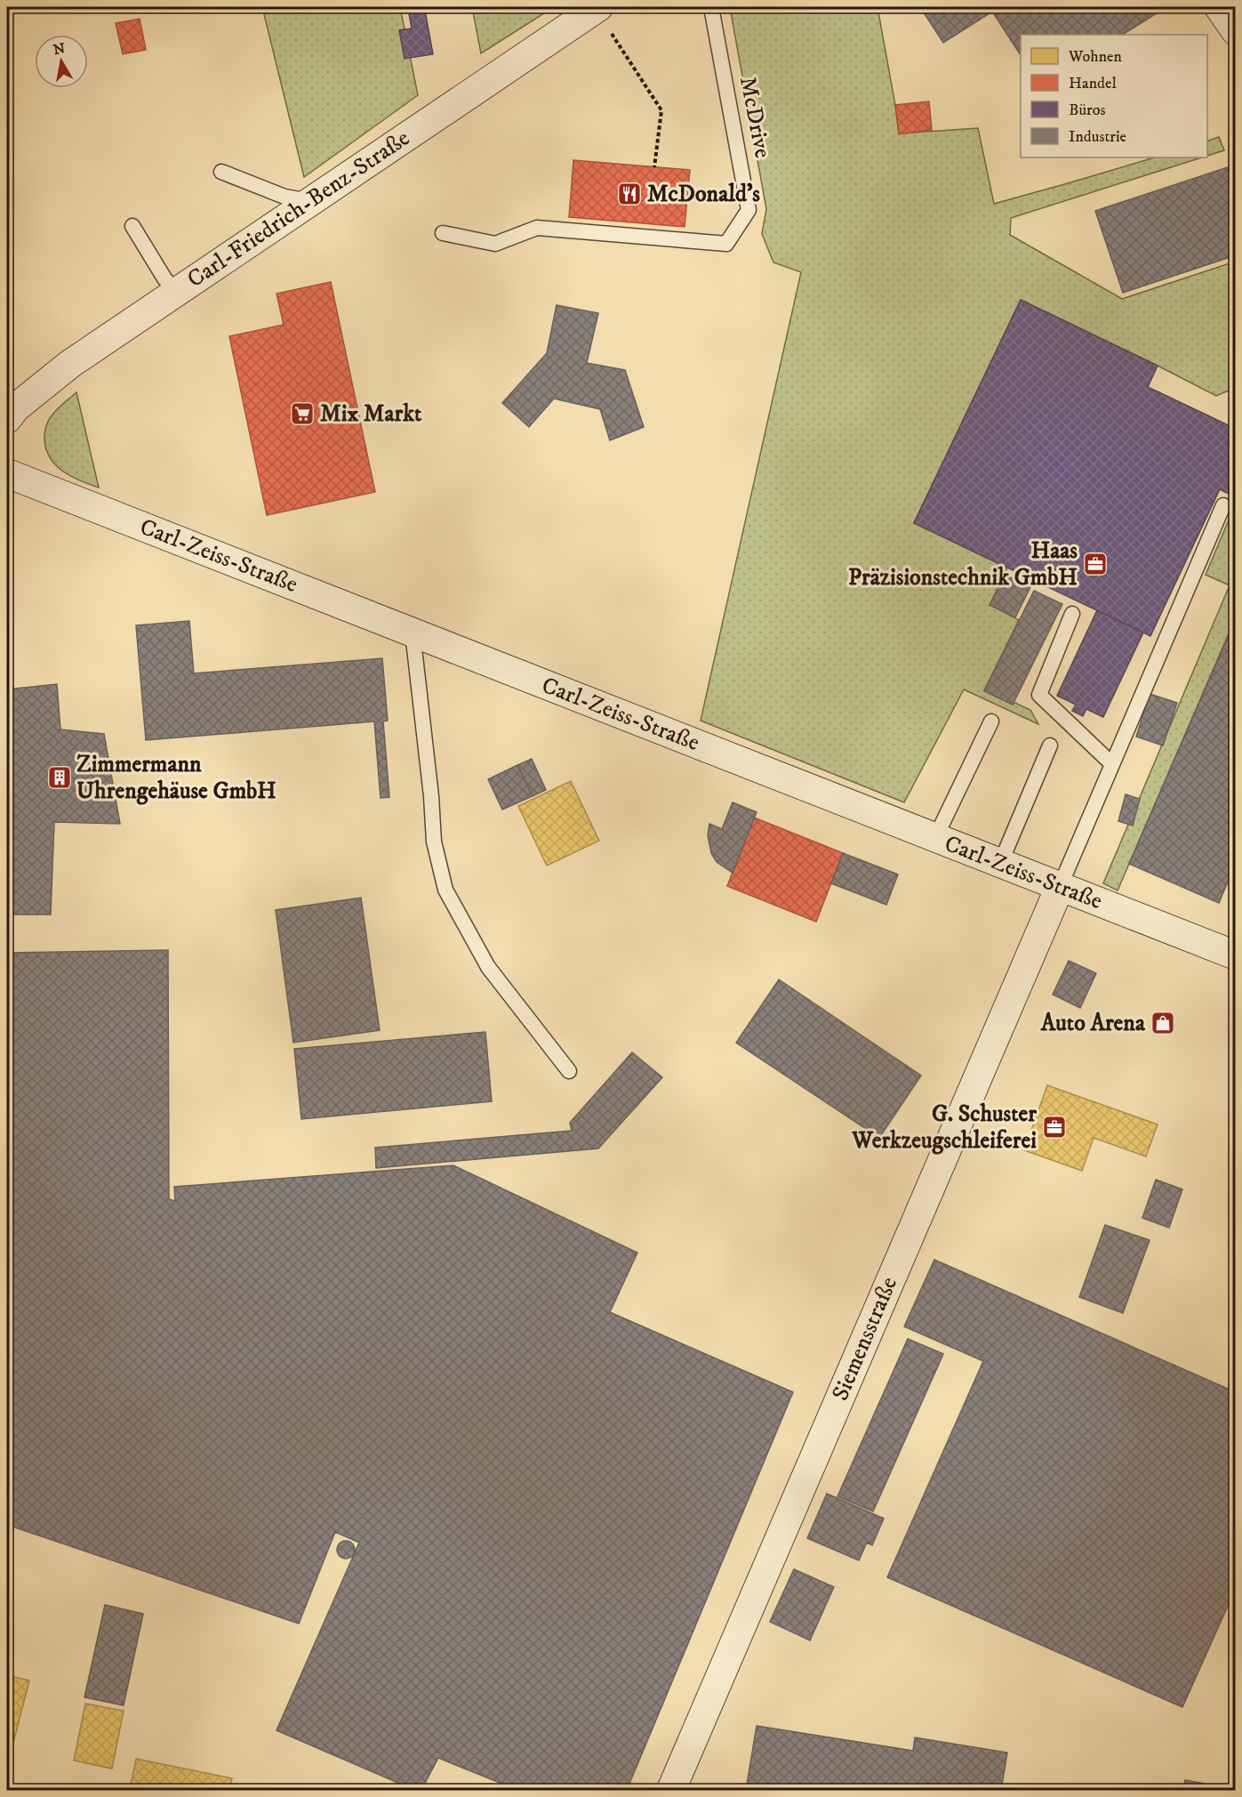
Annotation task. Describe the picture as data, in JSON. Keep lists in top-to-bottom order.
{
  "streets": {
    "street": ["Carl-Friedrich-Benz-Straße", "Carl-Zeiss-Straße", "Siemensstraße"],
    "lane": ["McDrive"]
  },
  "crossings": [
    ["Carl-Zeiss-Straße", "Siemensstraße"]
  ],
  "places": {
    "restaurant": ["McDonald's"],
    "supermarket": ["Mix Markt"],
    "office": ["Haas Präzisionstechnik GmbH", "G. Schuster Werkzeugschleiferei"],
    "building": ["Zimmermann Uhrengehäuse GmbH"],
    "shop": ["Auto Arena"]
  },
  "legend": [
    "Wohnen",
    "Handel",
    "Büros",
    "Industrie"
  ],
  "north": "top"
}
